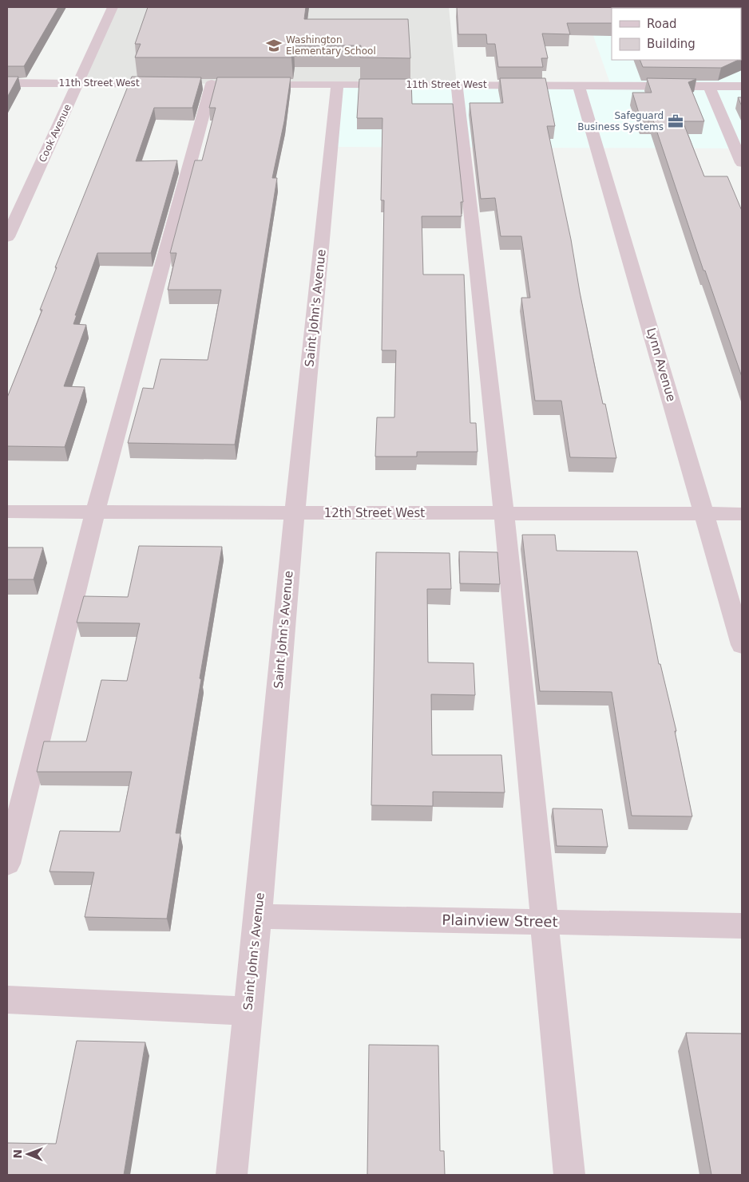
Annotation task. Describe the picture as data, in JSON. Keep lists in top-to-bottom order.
{
  "streets": {
    "street": [
      "11th Street West",
      "Cook Avenue",
      "Saint John's Avenue",
      "Lynn Avenue",
      "12th Street West",
      "Plainview Street"
    ]
  },
  "crossings": [
    ["11th Street West", "Cook Avenue"],
    ["11th Street West", "Saint John's Avenue"],
    ["11th Street West", "Lynn Avenue"],
    ["Saint John's Avenue", "12th Street West"],
    ["Saint John's Avenue", "Plainview Street"],
    ["Lynn Avenue", "12th Street West"]
  ],
  "places": {
    "school or university": ["Washington Elementary School"],
    "office": ["Safeguard Business Systems"]
  },
  "legend": ["Road", "Building"],
  "north": "left"
}
